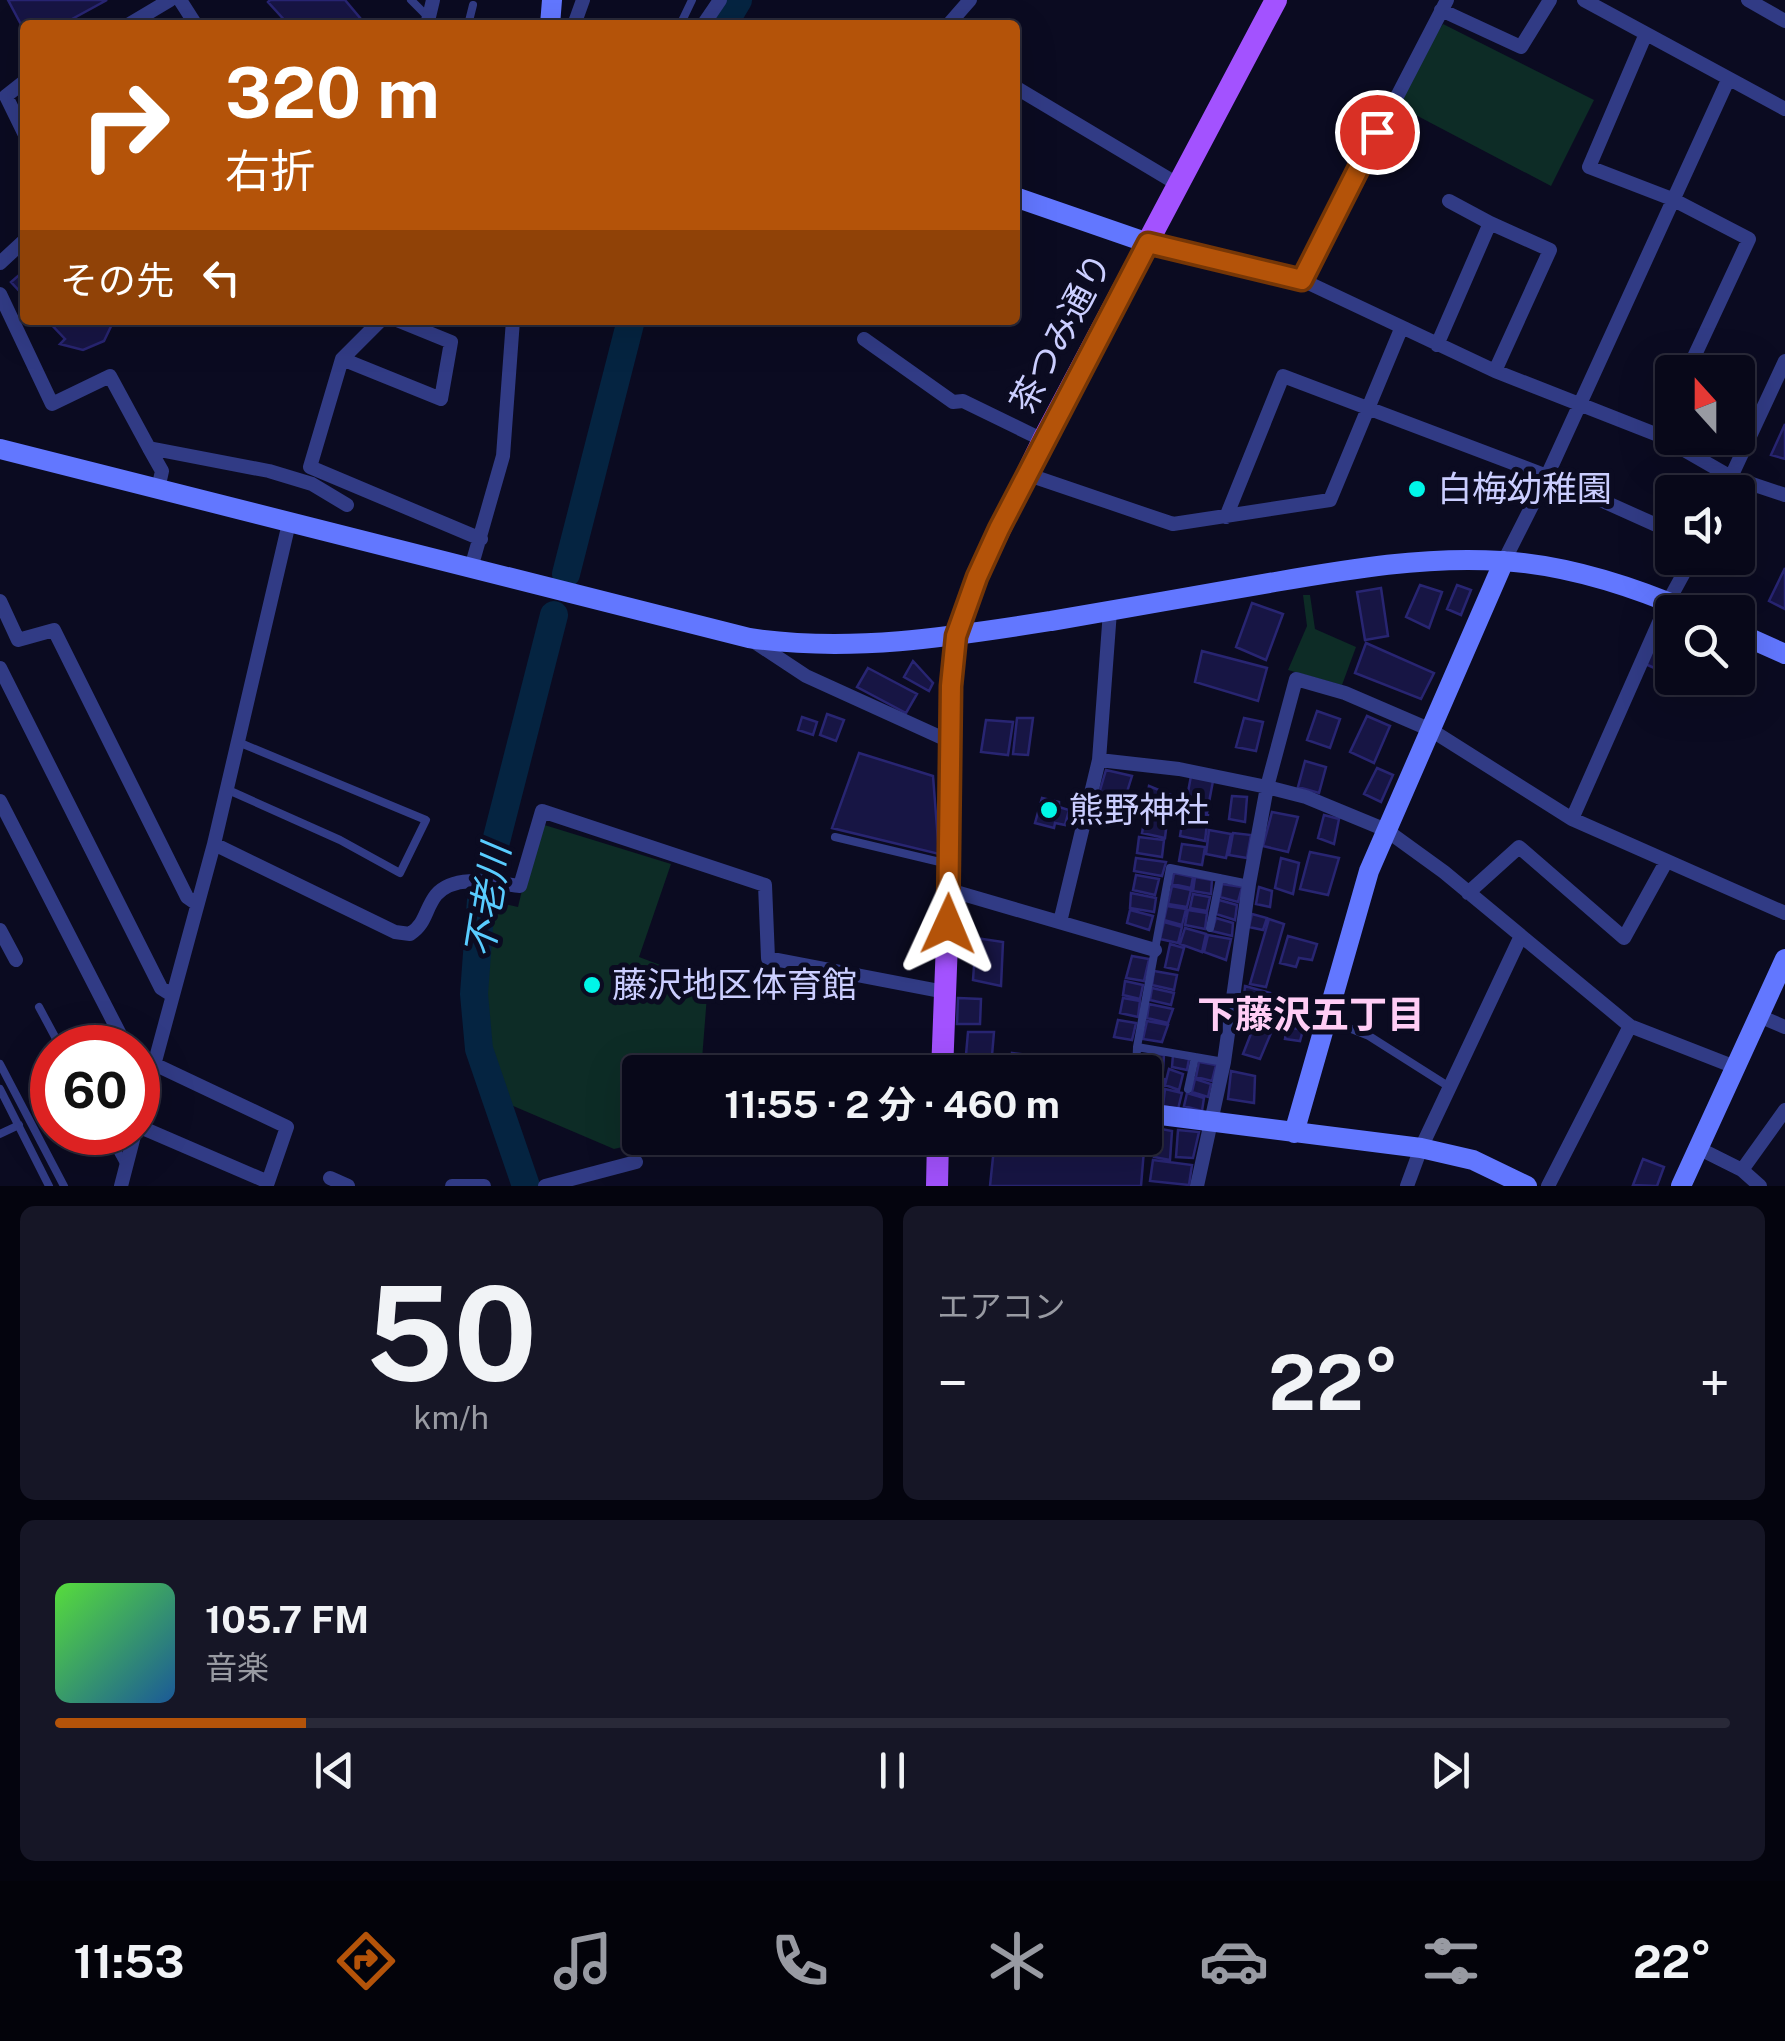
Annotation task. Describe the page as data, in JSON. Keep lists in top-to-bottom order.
{
  "streets": {
    "main road": ["茶つみ通り"]
  },
  "districts": ["下藤沢五丁目"],
  "water": ["不老川"],
  "places": ["白梅幼稚園", "熊野神社", "藤沢地区体育館"],
  "north": "top",
  "page": {
    "turn": ["320 m", "右折"],
    "then": "その先",
    "limit": "60",
    "trip": "11:55 · 2 分 · 460 m",
    "tile": [
      ["50", "km/h"],
      "エアコン"
    ],
    "heat": ["−", "22°", "+"],
    "song": ["105.7 FM", "音楽"],
    "tabs": ["11:53", "22°"]
  }
}
